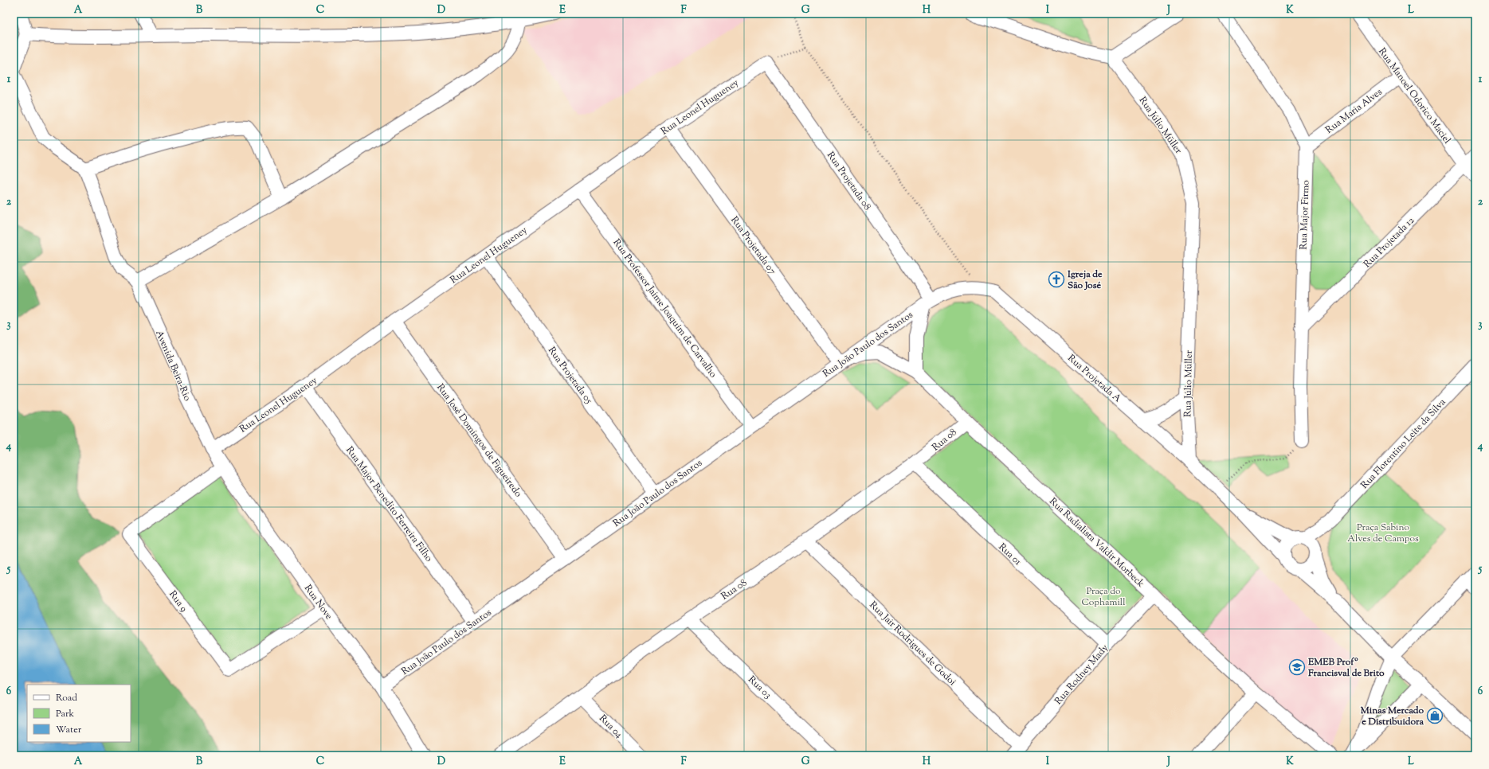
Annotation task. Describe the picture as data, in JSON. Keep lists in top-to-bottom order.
{
  "streets": {
    "street": [
      "Rua Manoel Odorico Maciel",
      "Rua Leonel Hugueney",
      "Rua Maria Alves",
      "Rua Júlio Müller",
      "Rua Projetada 08",
      "Rua Major Firmo",
      "Rua Projetada 12",
      "Rua Projetada 07",
      "Rua Professor Jaime Joaquim de Carvalho",
      "Rua João Paulo dos Santos",
      "Avenida Beira-Rio",
      "Rua Projetada 05",
      "Rua Projetada A",
      "Rua 08",
      "Rua José Domingos de Figueiredo",
      "Rua Florentino Leite da Silva",
      "Rua Major Benedito Ferreira Filho",
      "Rua Radialista Valdir Morbeck",
      "Rua 01",
      "Rua 9",
      "Rua Nove",
      "Rua Jair Rodrigues de Godoi",
      "Rua Rodney Mady",
      "Rua 03",
      "Rua 04"
    ]
  },
  "crossings": [
    ["Rua Manoel Odorico Maciel", "Rua Maria Alves"],
    ["Rua Manoel Odorico Maciel", "Rua Projetada 12"],
    ["Rua Leonel Hugueney", "Rua Projetada 08"],
    ["Rua Leonel Hugueney", "Rua Projetada 07"],
    ["Rua Leonel Hugueney", "Rua Professor Jaime Joaquim de Carvalho"],
    ["Rua Leonel Hugueney", "Avenida Beira-Rio"],
    ["Rua Leonel Hugueney", "Rua Projetada 05"],
    ["Rua Leonel Hugueney", "Rua José Domingos de Figueiredo"],
    ["Rua Leonel Hugueney", "Rua Major Benedito Ferreira Filho"],
    ["Rua Leonel Hugueney", "Rua Nove"],
    ["Rua Maria Alves", "Rua Major Firmo"],
    ["Rua Júlio Müller", "Rua Projetada A"],
    ["Rua Projetada 08", "Rua João Paulo dos Santos"],
    ["Rua Projetada 08", "Rua Projetada A"],
    ["Rua Major Firmo", "Rua Projetada 12"],
    ["Rua Projetada 07", "Rua João Paulo dos Santos"],
    ["Rua Professor Jaime Joaquim de Carvalho", "Rua João Paulo dos Santos"],
    ["Rua João Paulo dos Santos", "Rua Projetada 05"],
    ["Rua João Paulo dos Santos", "Rua Projetada A"],
    ["Rua João Paulo dos Santos", "Rua José Domingos de Figueiredo"],
    ["Rua João Paulo dos Santos", "Rua Major Benedito Ferreira Filho"],
    ["Rua João Paulo dos Santos", "Rua Nove"],
    ["Avenida Beira-Rio", "Rua Nove"],
    ["Rua Projetada A", "Rua Florentino Leite da Silva"],
    ["Rua 08", "Rua Radialista Valdir Morbeck"],
    ["Rua 08", "Rua 01"],
    ["Rua 08", "Rua Jair Rodrigues de Godoi"],
    ["Rua 08", "Rua 03"],
    ["Rua 08", "Rua 04"],
    ["Rua Radialista Valdir Morbeck", "Rua Rodney Mady"],
    ["Rua 01", "Rua Rodney Mady"],
    ["Rua 9", "Rua Nove"],
    ["Rua Jair Rodrigues de Godoi", "Rua Rodney Mady"]
  ],
  "parks": ["Praça Sabino Alves de Campos", "Praça do Cophamill"],
  "places": {
    "church": ["Igreja de São José"],
    "school or university": ["EMEB Profº Francisval de Brito"],
    "shop": ["Minas Mercado e Distribuidora"]
  },
  "legend": ["Road", "Park", "Water"],
  "grid": {
    "columns": [
      "A",
      "B",
      "C",
      "D",
      "E",
      "F",
      "G",
      "H",
      "I",
      "J",
      "K",
      "L"
    ],
    "rows": [
      "1",
      "2",
      "3",
      "4",
      "5",
      "6"
    ]
  }
}
